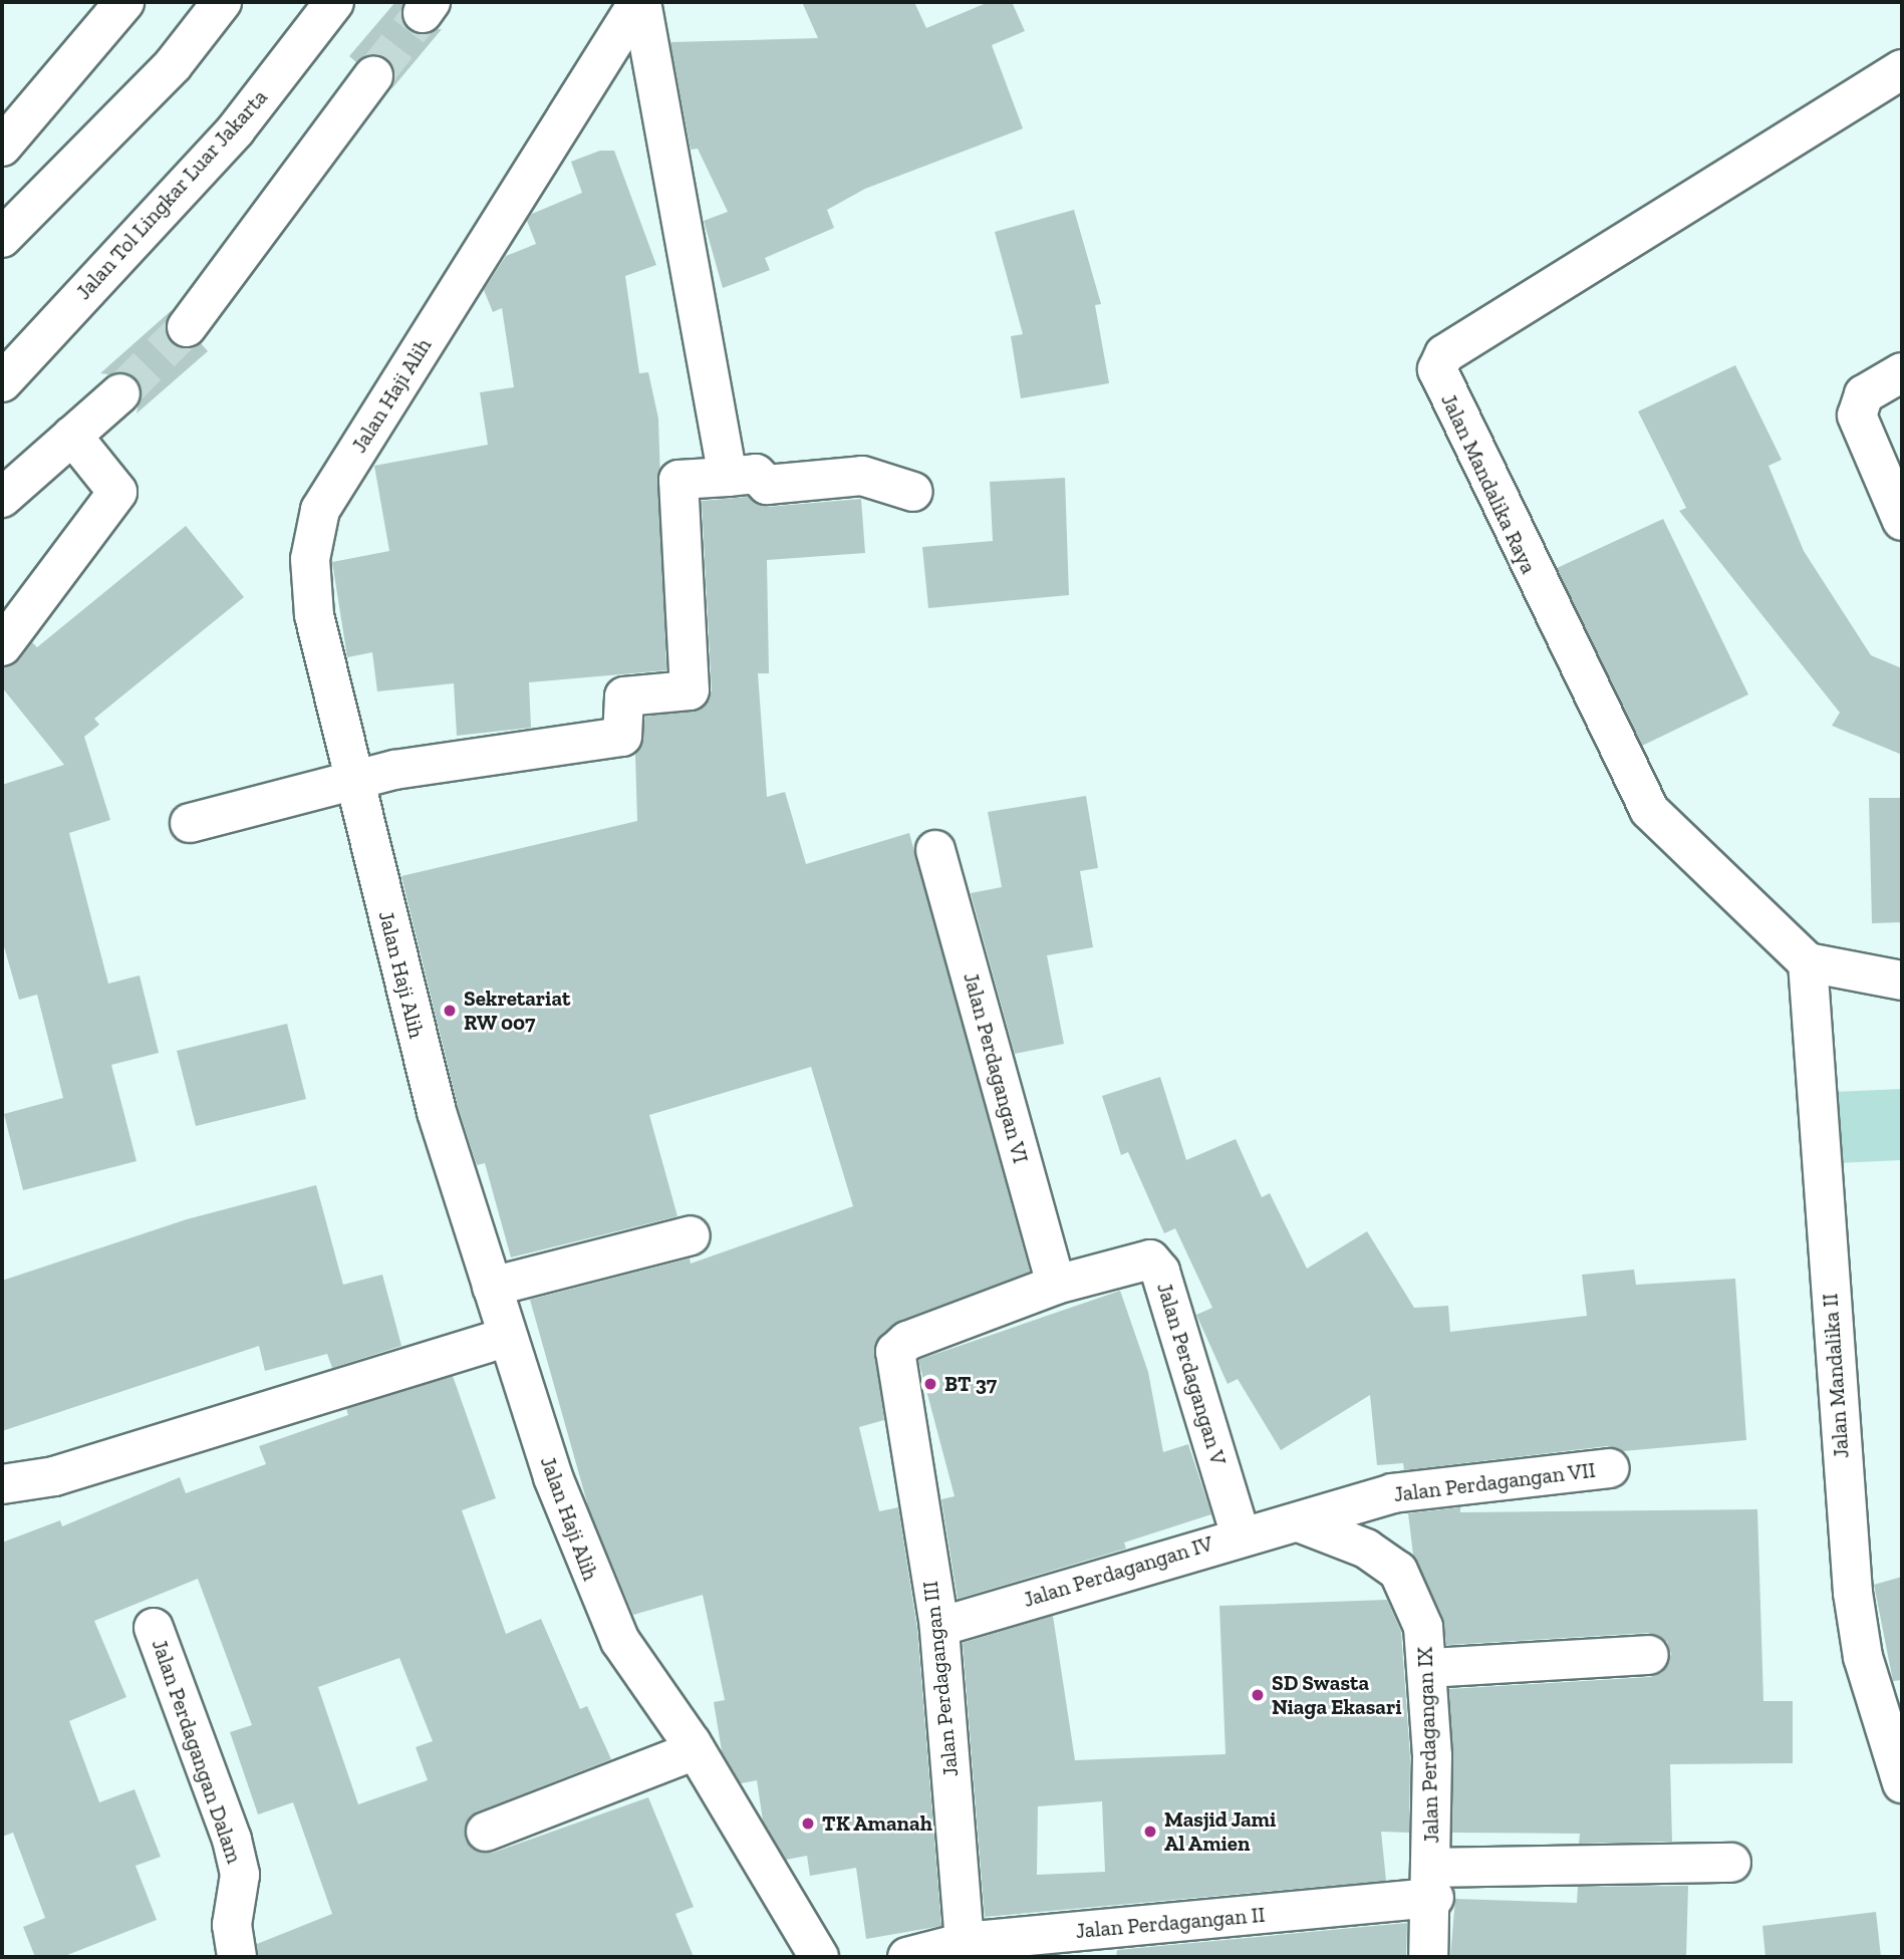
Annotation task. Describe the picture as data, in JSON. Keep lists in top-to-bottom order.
{
  "streets": {
    "main road": [
      "Jalan Tol Lingkar Luar Jakarta",
      "Jalan Haji Alih",
      "Jalan Mandalika Raya",
      "Jalan Perdagangan VI",
      "Jalan Perdagangan V",
      "Jalan Mandalika II",
      "Jalan Perdagangan VII",
      "Jalan Perdagangan IV",
      "Jalan Perdagangan III",
      "Jalan Perdagangan IX",
      "Jalan Perdagangan Dalam",
      "Jalan Perdagangan II"
    ]
  },
  "crossings": [
    ["Jalan Mandalika Raya", "Jalan Mandalika II"],
    ["Jalan Perdagangan VI", "Jalan Perdagangan V"],
    ["Jalan Perdagangan V", "Jalan Perdagangan IV"],
    ["Jalan Perdagangan V", "Jalan Perdagangan III"],
    ["Jalan Perdagangan VII", "Jalan Perdagangan IV"],
    ["Jalan Perdagangan VII", "Jalan Perdagangan IX"],
    ["Jalan Perdagangan IV", "Jalan Perdagangan III"],
    ["Jalan Perdagangan IV", "Jalan Perdagangan IX"],
    ["Jalan Perdagangan III", "Jalan Perdagangan II"],
    ["Jalan Perdagangan IX", "Jalan Perdagangan II"]
  ],
  "places": [
    "Sekretariat RW 007",
    "BT 37",
    "SD Swasta Niaga Ekasari",
    "TK Amanah",
    "Masjid Jami Al Amien"
  ]
}
